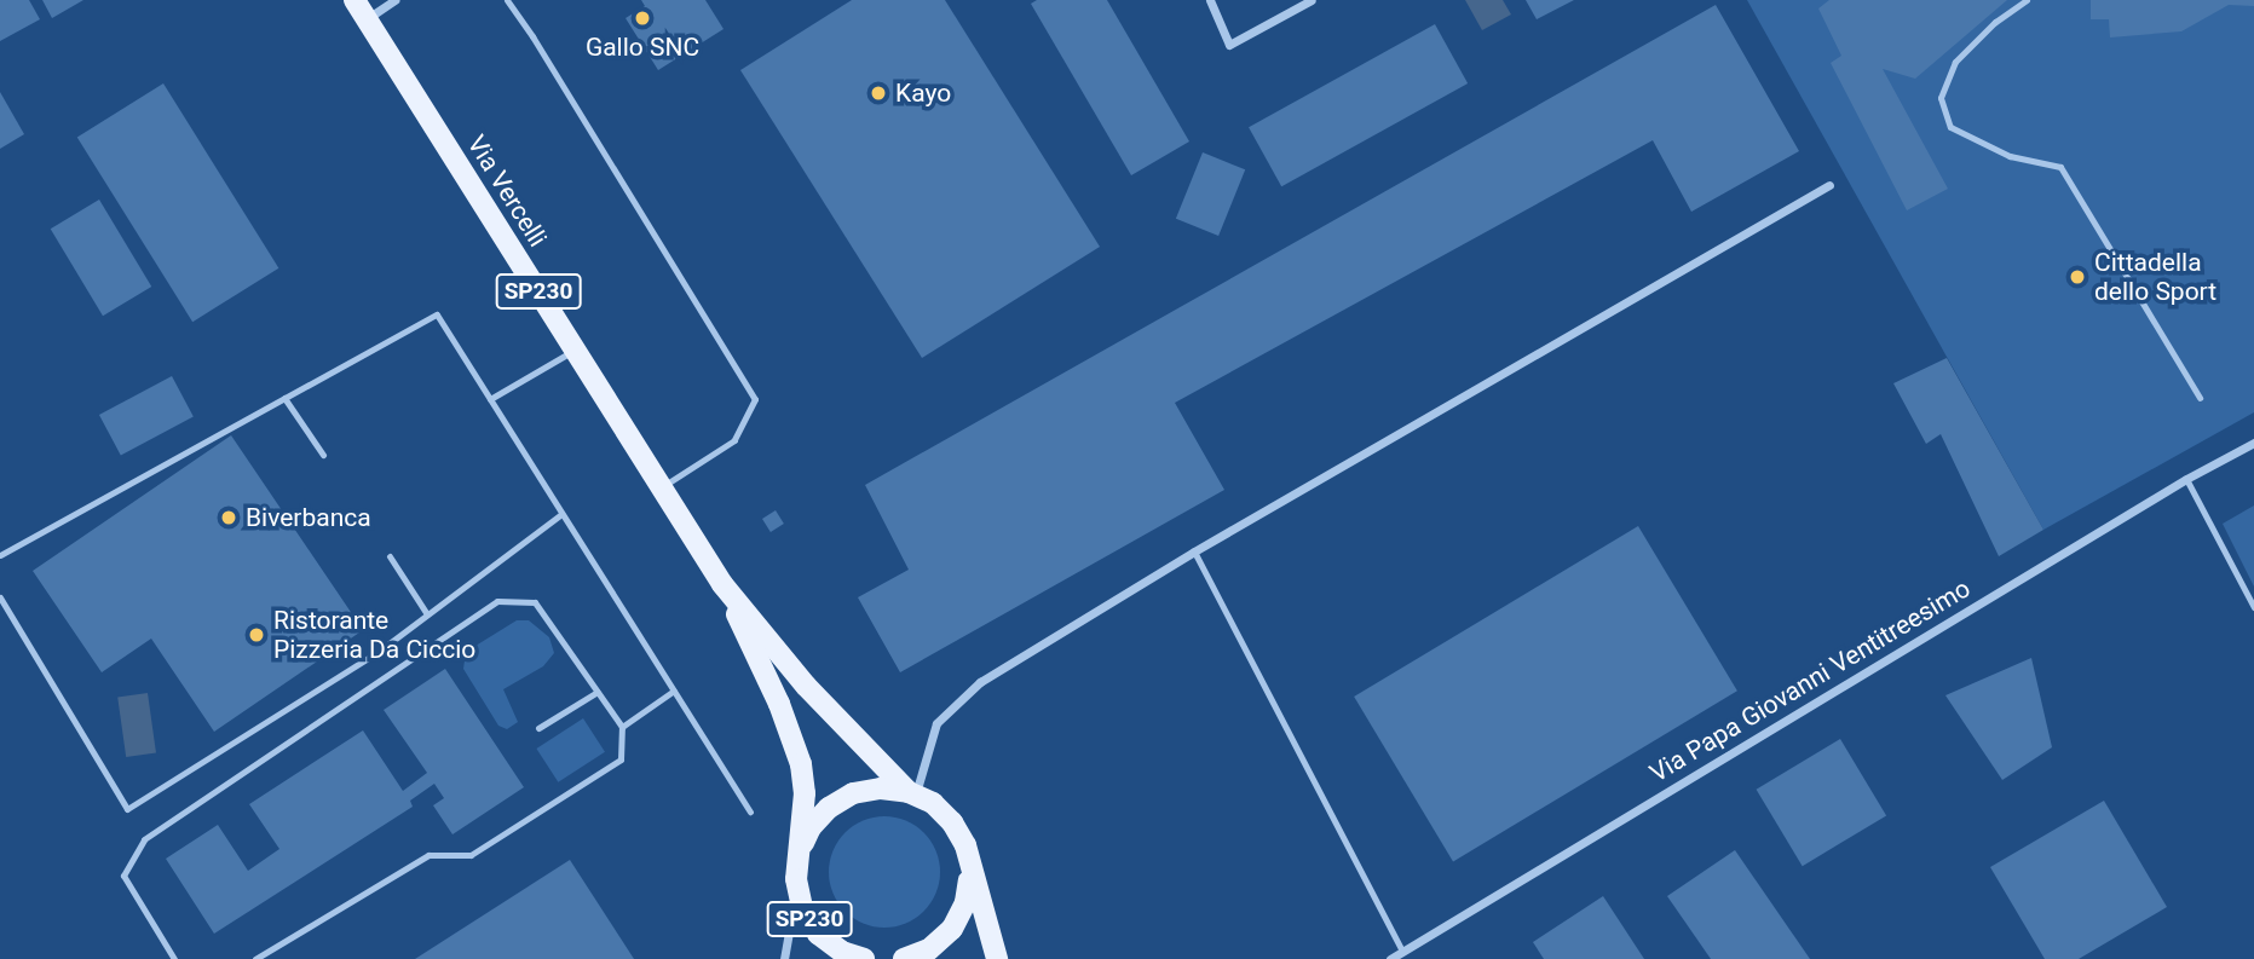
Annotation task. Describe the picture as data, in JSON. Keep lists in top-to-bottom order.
{
  "streets": {
    "main road": ["Via Vercelli", "SP230"],
    "street": ["Via Papa Giovanni Ventitreesimo"]
  },
  "places": [
    "Gallo SNC",
    "Kayo",
    "Cittadella dello Sport",
    "Biverbanca",
    "Ristorante Pizzeria Da Ciccio"
  ]
}
